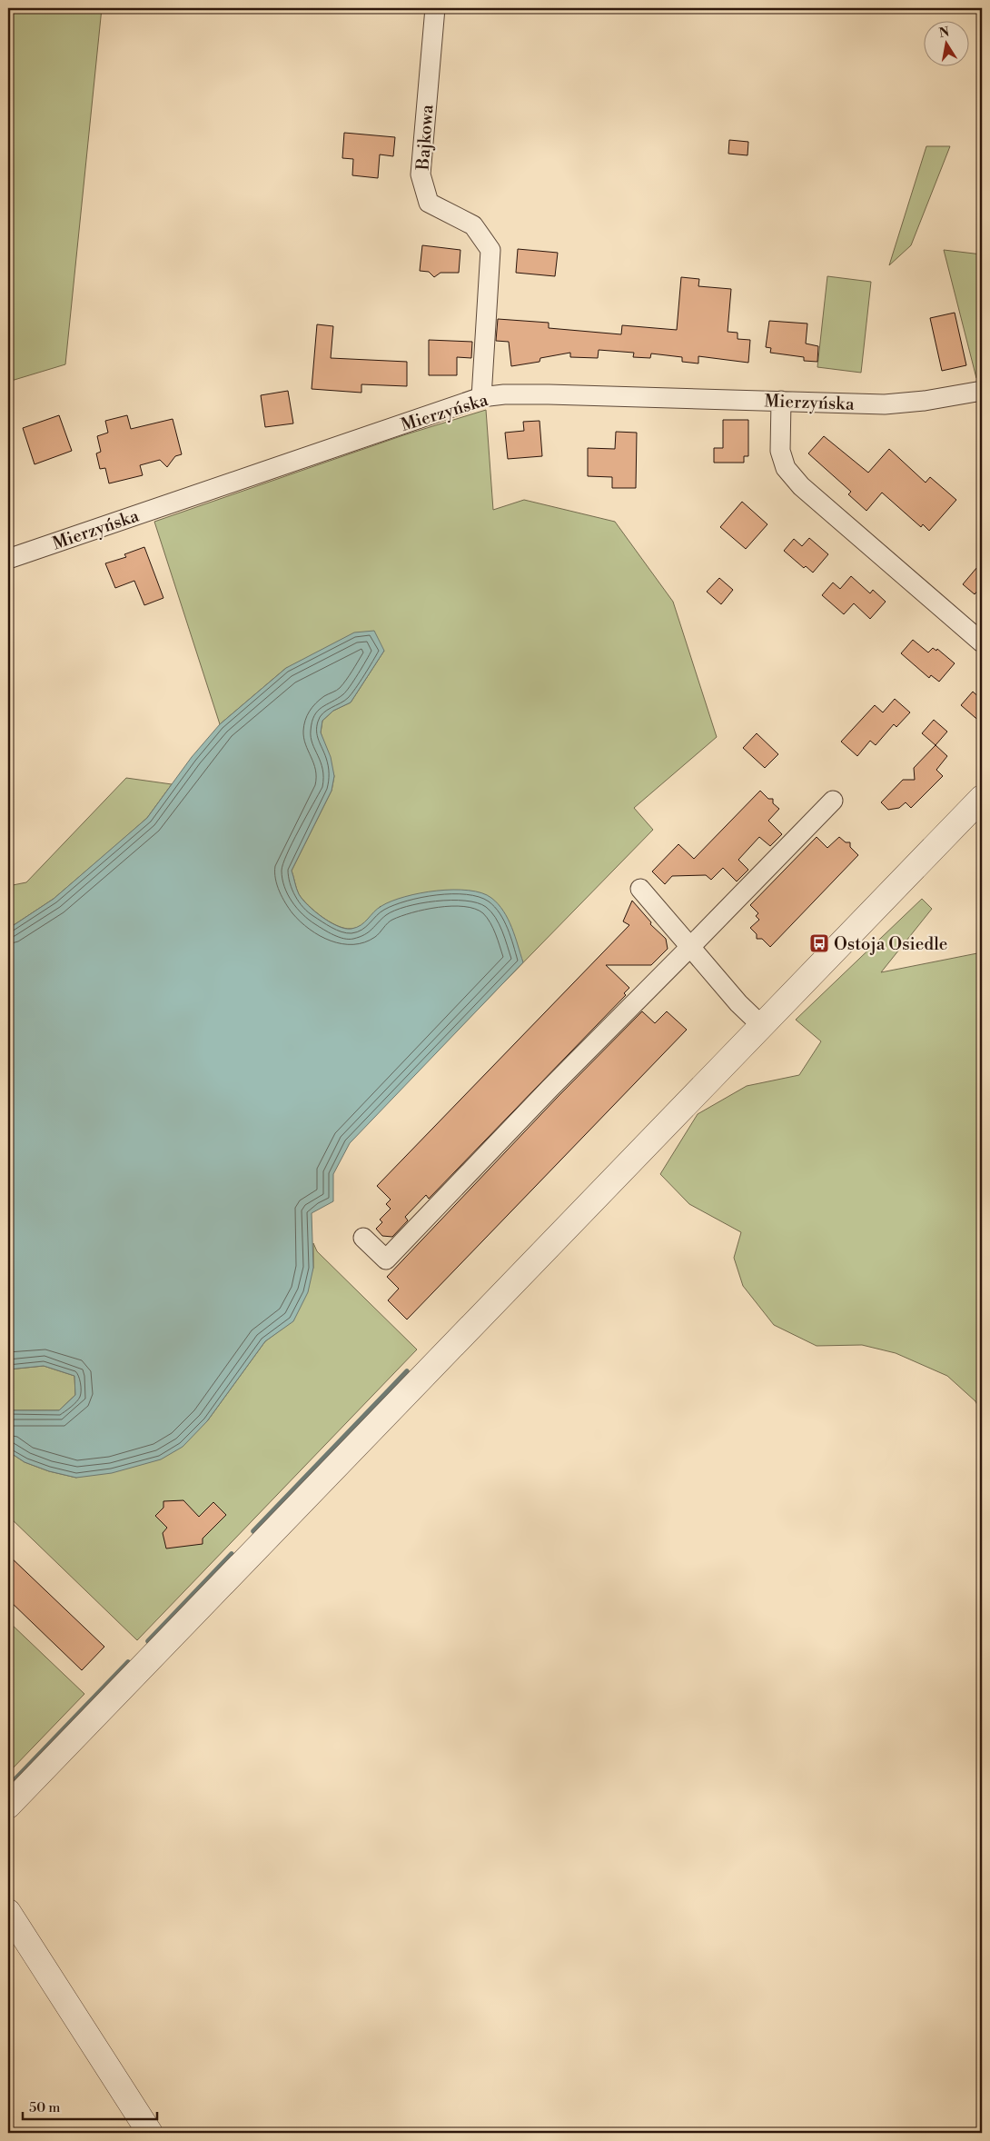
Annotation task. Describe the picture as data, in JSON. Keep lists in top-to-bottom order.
{
  "streets": {
    "street": ["Bajkowa", "Mierzyńska"]
  },
  "crossings": [
    ["Bajkowa", "Mierzyńska"]
  ],
  "places": {
    "bus stop": ["Ostoja Osiedle"]
  },
  "scale_bar": "50 m",
  "north": "top"
}
